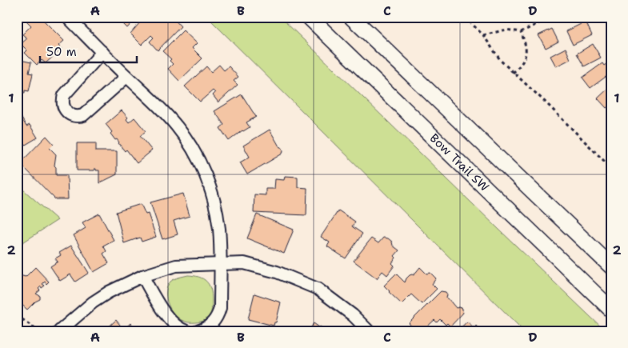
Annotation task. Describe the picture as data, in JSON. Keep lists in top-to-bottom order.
{
  "streets": {
    "main road": ["Bow Trail SW"]
  },
  "scale_bar": "50 m",
  "grid": {
    "columns": [
      "A",
      "B",
      "C",
      "D"
    ],
    "rows": ["1", "2"]
  }
}
